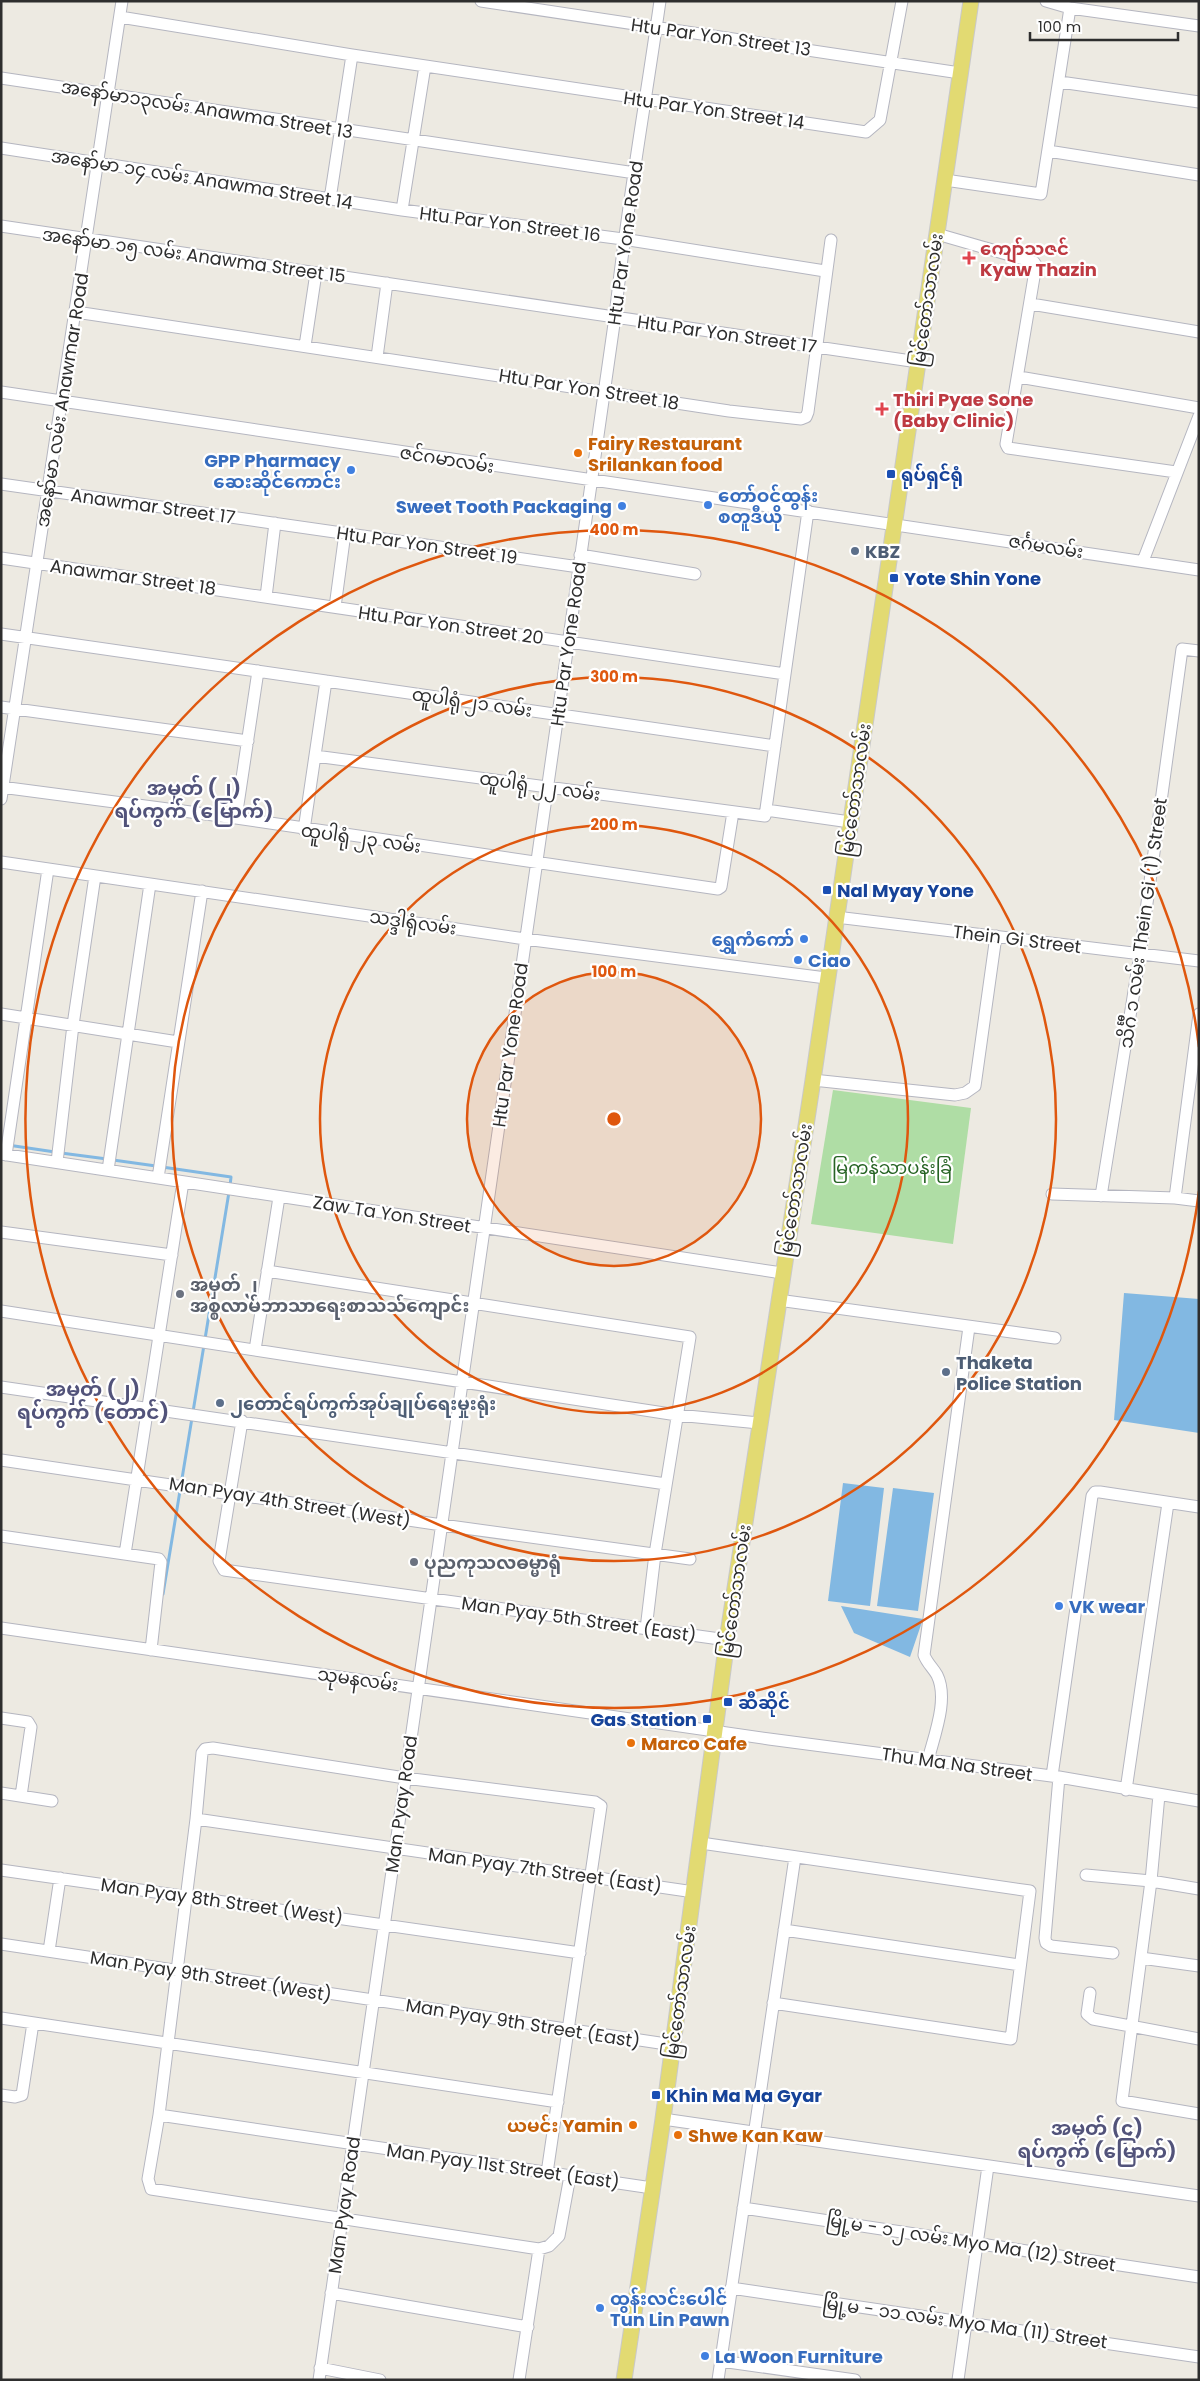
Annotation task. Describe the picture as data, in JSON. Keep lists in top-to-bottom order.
{
  "streets": {
    "main road": ["မြင်တော်သာလမ်း"],
    "street": [
      "Htu Par Yon Street 13",
      "အနော်မာ၁၃လမ်း Anawma Street 13",
      "Htu Par Yon Street 14",
      "အနော်မာ ၁၄ လမ်း Anawma Street 14",
      "Htu Par Yon Street 16",
      "Htu Par Yone Road",
      "အနော်မာ ၁၅ လမ်း Anawma Street 15",
      "Htu Par Yon Street 17",
      "Htu Par Yon Street 18",
      "အနော်မာ လမ်း Anawmar Road",
      "ဇင်ဂမာလမ်း",
      "Anawmar Street 17",
      "Htu Par Yon Street 19",
      "ဇင်္ဂမလမ်း",
      "Anawmar Street 18",
      "Htu Par Yon Street 20",
      "ထူပါရုံ ၂၁ လမ်း",
      "ထူပါရုံ ၂၂ လမ်း",
      "ထူပါရုံ ၂၃ လမ်း",
      "သဒ္ဒါရုံလမ်း",
      "သိင်္ဂီ ၁ လမ်း Thein Gi (1) Street",
      "Thein Gi Street",
      "Zaw Ta Yon Street",
      "Man Pyay 4th Street (West)",
      "Man Pyay 5th Street (East)",
      "သုမနလမ်း",
      "Thu Ma Na Street",
      "Man Pyay Road",
      "Man Pyay 7th Street (East)",
      "Man Pyay 8th Street (West)",
      "Man Pyay 9th Street (West)",
      "Man Pyay 9th Street (East)",
      "Man Pyay 11st Street (East)",
      "မြို့မ - ၁၂ လမ်း Myo Ma (12) Street",
      "မြို့မ - ၁၁ လမ်း Myo Ma (11) Street"
    ]
  },
  "crossings": [
    ["Htu Par Yon Street 13", "Htu Par Yon Street 14"],
    ["Htu Par Yon Street 13", "Htu Par Yone Road"],
    ["Htu Par Yon Street 13", "မြင်တော်သာလမ်း"],
    ["အနော်မာ၁၃လမ်း Anawma Street 13", "Htu Par Yone Road"],
    ["အနော်မာ၁၃လမ်း Anawma Street 13", "အနော်မာ လမ်း Anawmar Road"],
    ["Htu Par Yon Street 14", "Htu Par Yone Road"],
    ["Htu Par Yon Street 14", "အနော်မာ လမ်း Anawmar Road"],
    ["အနော်မာ ၁၄ လမ်း Anawma Street 14", "Htu Par Yon Street 16"],
    ["အနော်မာ ၁၄ လမ်း Anawma Street 14", "အနော်မာ လမ်း Anawmar Road"],
    ["Htu Par Yon Street 16", "Htu Par Yone Road"],
    ["Htu Par Yone Road", "Htu Par Yon Street 17"],
    ["Htu Par Yone Road", "Htu Par Yon Street 18"],
    ["Htu Par Yone Road", "ဇင်ဂမာလမ်း"],
    ["Htu Par Yone Road", "Htu Par Yon Street 19"],
    ["Htu Par Yone Road", "Htu Par Yon Street 20"],
    ["Htu Par Yone Road", "ထူပါရုံ ၂၁ လမ်း"],
    ["Htu Par Yone Road", "ထူပါရုံ ၂၂ လမ်း"],
    ["Htu Par Yone Road", "ထူပါရုံ ၂၃ လမ်း"],
    ["Htu Par Yone Road", "သဒ္ဒါရုံလမ်း"],
    ["Htu Par Yone Road", "Zaw Ta Yon Street"],
    ["Htu Par Yone Road", "Man Pyay Road"],
    ["အနော်မာ ၁၅ လမ်း Anawma Street 15", "Htu Par Yon Street 17"],
    ["အနော်မာ ၁၅ လမ်း Anawma Street 15", "အနော်မာ လမ်း Anawmar Road"],
    ["မြင်တော်သာလမ်း", "Htu Par Yon Street 17"],
    ["မြင်တော်သာလမ်း", "ဇင်ဂမာလမ်း"],
    ["မြင်တော်သာလမ်း", "ဇင်္ဂမလမ်း"],
    ["မြင်တော်သာလမ်း", "ထူပါရုံ ၂၂ လမ်း"],
    ["မြင်တော်သာလမ်း", "သဒ္ဒါရုံလမ်း"],
    ["မြင်တော်သာလမ်း", "Thein Gi Street"],
    ["မြင်တော်သာလမ်း", "Zaw Ta Yon Street"],
    ["မြင်တော်သာလမ်း", "Man Pyay 5th Street (East)"],
    ["မြင်တော်သာလမ်း", "သုမနလမ်း"],
    ["မြင်တော်သာလမ်း", "Thu Ma Na Street"],
    ["မြင်တော်သာလမ်း", "Man Pyay 7th Street (East)"],
    ["မြင်တော်သာလမ်း", "Man Pyay 9th Street (East)"],
    ["မြင်တော်သာလမ်း", "Man Pyay 11st Street (East)"],
    ["Htu Par Yon Street 17", "Htu Par Yon Street 18"],
    ["Htu Par Yon Street 18", "အနော်မာ လမ်း Anawmar Road"],
    ["အနော်မာ လမ်း Anawmar Road", "ဇင်ဂမာလမ်း"],
    ["အနော်မာ လမ်း Anawmar Road", "Anawmar Street 17"],
    ["အနော်မာ လမ်း Anawmar Road", "Anawmar Street 18"],
    ["အနော်မာ လမ်း Anawmar Road", "ထူပါရုံ ၂၁ လမ်း"],
    ["အနော်မာ လမ်း Anawmar Road", "ထူပါရုံ ၂၃ လမ်း"],
    ["ဇင်ဂမာလမ်း", "ဇင်္ဂမလမ်း"],
    ["Anawmar Street 17", "Htu Par Yon Street 19"],
    ["Anawmar Street 18", "Htu Par Yon Street 20"],
    ["ထူပါရုံ ၂၂ လမ်း", "ထူပါရုံ ၂၃ လမ်း"],
    ["သိင်္ဂီ ၁ လမ်း Thein Gi (1) Street", "Thein Gi Street"],
    ["Zaw Ta Yon Street", "Man Pyay Road"],
    ["Man Pyay 4th Street (West)", "Man Pyay 5th Street (East)"],
    ["Man Pyay 4th Street (West)", "Man Pyay Road"],
    ["Man Pyay 5th Street (East)", "Man Pyay Road"],
    ["သုမနလမ်း", "Thu Ma Na Street"],
    ["သုမနလမ်း", "Man Pyay Road"],
    ["Man Pyay Road", "Man Pyay 7th Street (East)"],
    ["Man Pyay Road", "Man Pyay 8th Street (West)"],
    ["Man Pyay Road", "Man Pyay 9th Street (West)"],
    ["Man Pyay Road", "Man Pyay 9th Street (East)"],
    ["Man Pyay Road", "Man Pyay 11st Street (East)"],
    ["Man Pyay 9th Street (West)", "Man Pyay 9th Street (East)"]
  ],
  "districts": ["အမှတ် (၂) ရပ်ကွက် (မြောက်)", "အမှတ် (၂) ရပ်ကွက် (တောင်)", "အမှတ် (၄) ရပ်ကွက် (မြောက်)"],
  "parks": ["မြကန်သာပန်းခြံ"],
  "places": {
    "health": ["ကျော်သဇင် Kyaw Thazin", "Thiri Pyae Sone (Baby Clinic)"],
    "other": [
      "Fairy Restaurant Srilankan food",
      "GPP Pharmacy ဆေးဆိုင်ကောင်း",
      "တော်ဝင်ထွန်း စတူဒီယို",
      "Sweet Tooth Packaging",
      "KBZ",
      "ရွှေကံကော်",
      "Ciao",
      "အမှတ် ၂ အစ္စလာမ်ဘာသာရေးစာသသ်ကျောင်း",
      "Thaketa Police Station",
      "၂တောင်ရပ်ကွက်အုပ်ချုပ်ရေးမှုးရုံး",
      "ပုညကုသလဓမ္မာရုံ",
      "VK wear",
      "Marco Cafe",
      "ယမင်း Yamin",
      "Shwe Kan Kaw",
      "ထွန်းလင်းပေါင် Tun Lin Pawn",
      "La Woon Furniture"
    ],
    "transit": [
      "ရုပ်ရှင်ရုံ",
      "Yote Shin Yone",
      "Nal Myay Yone",
      "ဆီဆိုင်",
      "Gas Station",
      "Khin Ma Ma Gyar"
    ]
  },
  "scale_bar": "100 m",
  "rings": [
    "400 m",
    "300 m",
    "200 m",
    "100 m"
  ]
}
